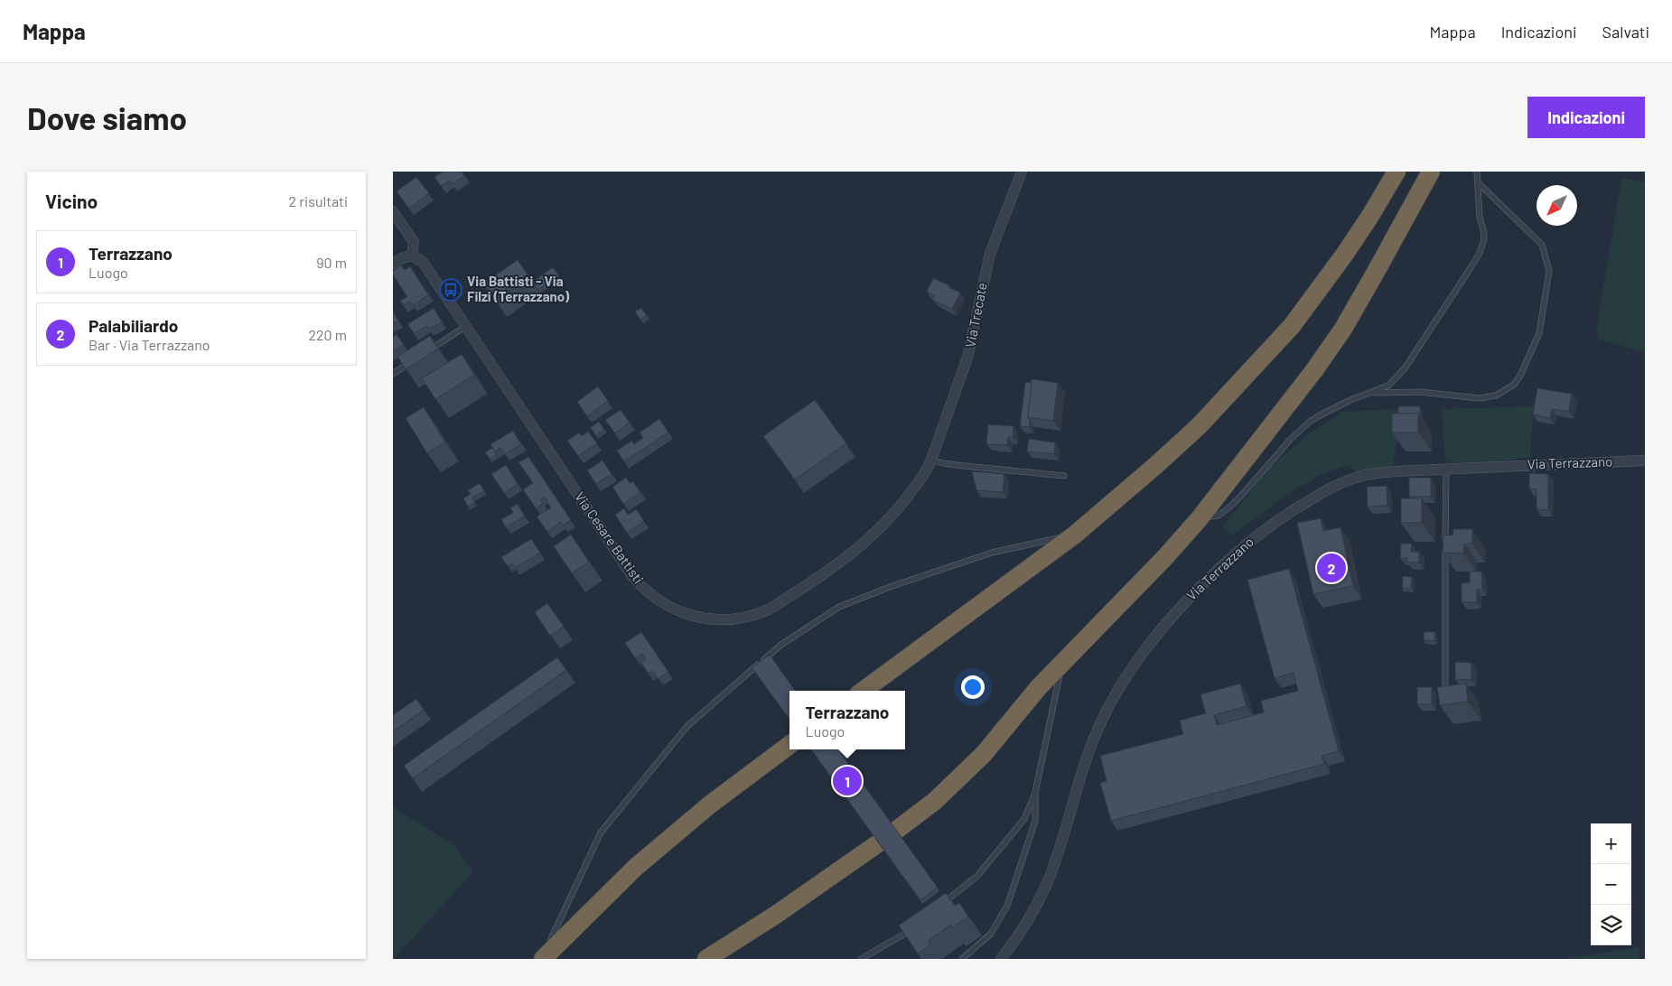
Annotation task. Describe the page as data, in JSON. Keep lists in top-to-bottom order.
{
  "streets": {
    "street": ["Via Trecate", "Via Terrazzano", "Via Cesare Battisti"]
  },
  "crossings": [
    ["Via Trecate", "Via Cesare Battisti"]
  ],
  "places": {
    "bus stop": ["Via Battisti - Via Filzi (Terrazzano)"]
  },
  "north": "bottom left",
  "page": {
    "header": "Mappa",
    "nav": ["Mappa", "Indicazioni", "Salvati"],
    "buttons": "Indicazioni",
    "title": "Dove siamo",
    "heading": ["Vicino", "2 risultati"],
    "list": [
      {
        "mark": "1",
        "name": "Terrazzano",
        "note": "Luogo",
        "value": "90 m"
      },
      {
        "mark": "2",
        "name": "Palabiliardo",
        "note": "Bar · Via Terrazzano",
        "value": "220 m"
      }
    ],
    "pins": ["2", "1"],
    "popup": ["Terrazzano", "Luogo"],
    "map_buttons": ["+", "−"]
  }
}
